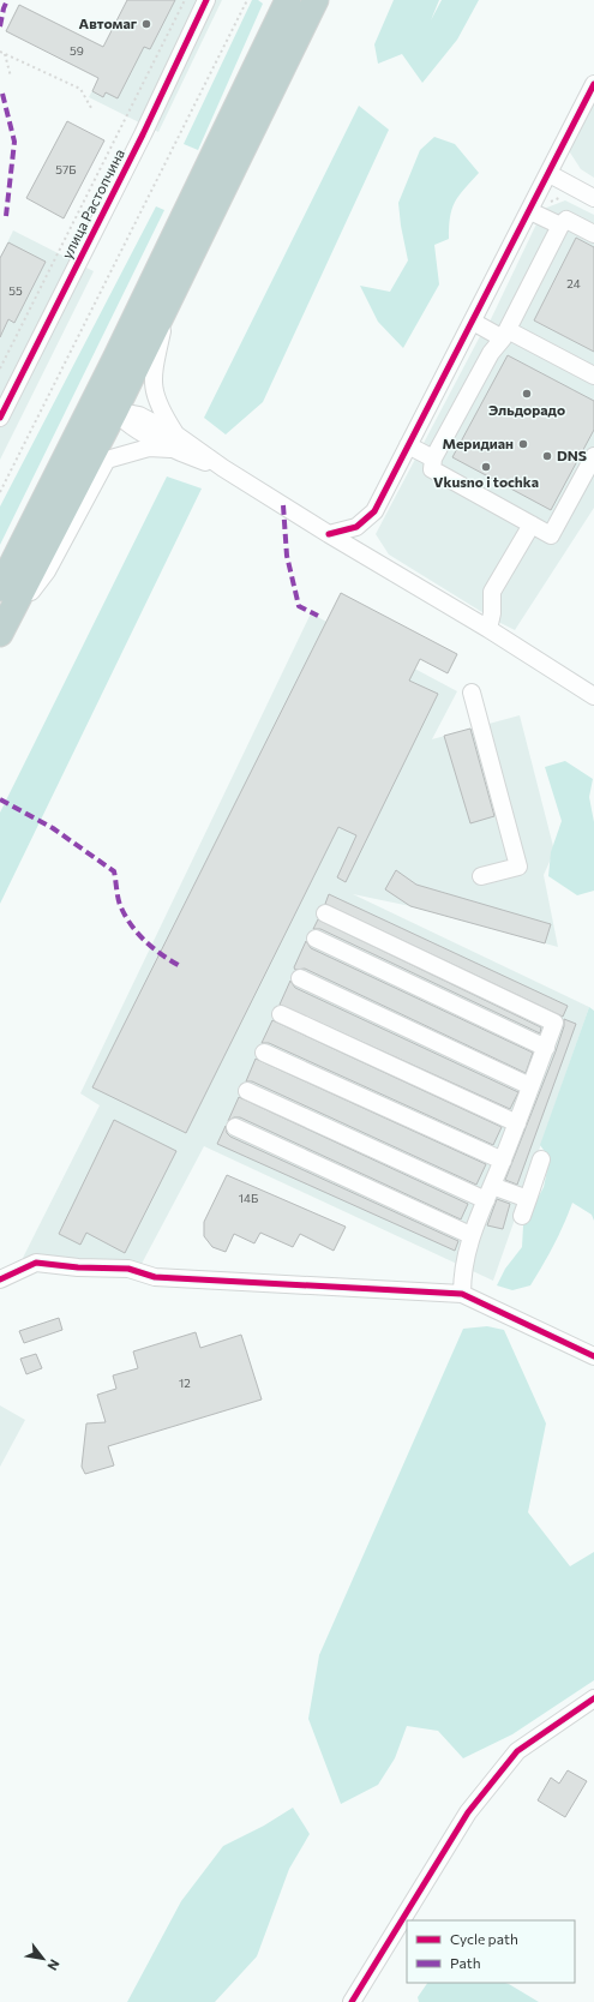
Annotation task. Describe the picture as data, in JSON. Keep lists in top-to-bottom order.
{
  "streets": {
    "street": ["улица Растопчина"]
  },
  "places": [
    "Автомаг",
    "Эльдорадо",
    "Меридиан",
    "DNS",
    "Vkusno i tochka"
  ],
  "house_numbers": [
    "59",
    "57Б",
    "24",
    "55",
    "14Б",
    "12"
  ],
  "legend": ["Cycle path", "Path"],
  "north": "bottom right"
}
